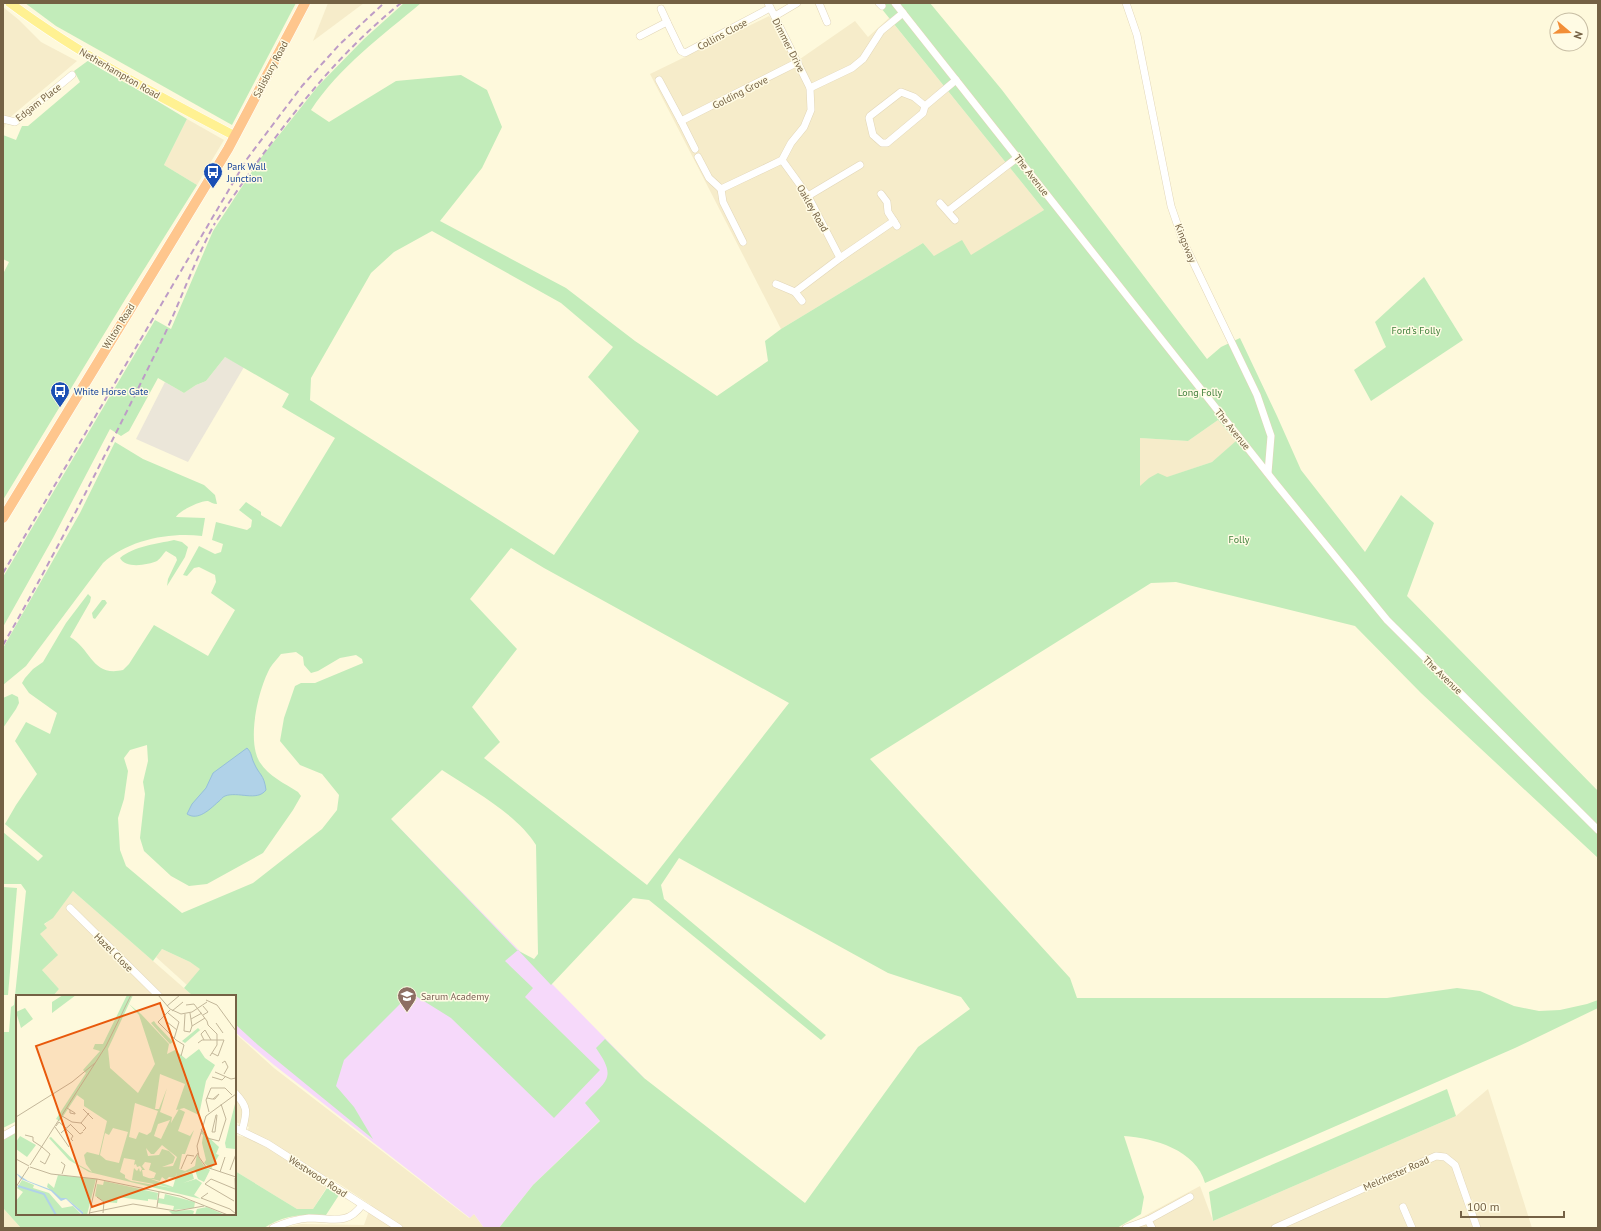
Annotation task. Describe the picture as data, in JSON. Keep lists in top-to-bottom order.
{
  "streets": {
    "highway": ["Salisbury Road", "Wilton Road"],
    "main road": ["Netherhampton Road"],
    "street": [
      "Collins Close",
      "Dimmer Drive",
      "Golding Grove",
      "Edgam Place",
      "The Avenue",
      "Oakley Road",
      "Kingsway",
      "Hazel Close",
      "Melchester Road",
      "Westwood Road"
    ]
  },
  "crossings": [
    ["Collins Close", "Dimmer Drive"],
    ["Dimmer Drive", "Golding Grove"],
    ["Salisbury Road", "Netherhampton Road"],
    ["Salisbury Road", "Wilton Road"],
    ["Netherhampton Road", "Wilton Road"],
    ["The Avenue", "Kingsway"]
  ],
  "parks": ["Ford's Folly", "Long Folly", "Folly"],
  "places": {
    "bus stop": ["Park Wall Junction", "White Horse Gate"],
    "school or university": ["Sarum Academy"]
  },
  "scale_bar": "100 m",
  "north": "right"
}
